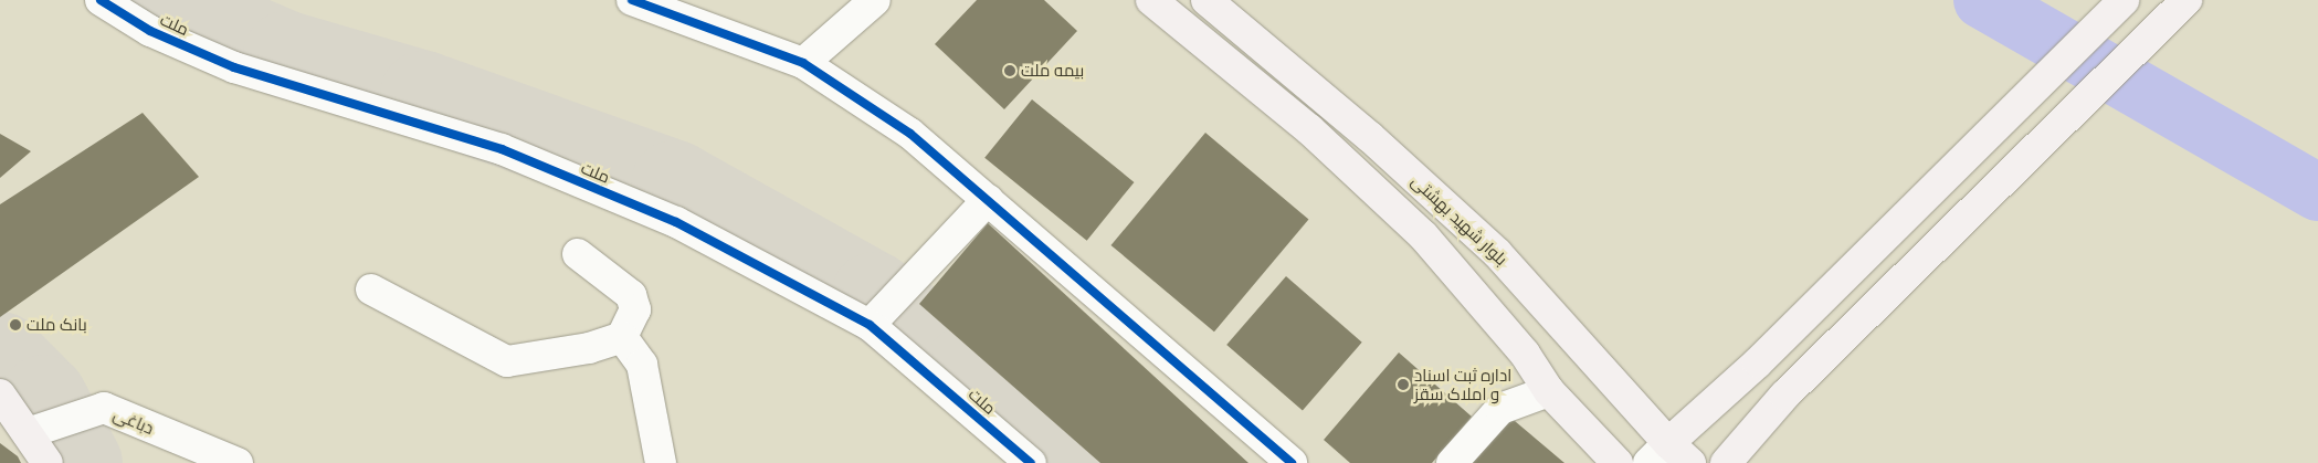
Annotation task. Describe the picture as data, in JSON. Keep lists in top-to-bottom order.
{
  "streets": {
    "main road": ["بلوار شهید بهشتی"],
    "street": ["ملت", "دباغی"]
  },
  "places": ["بیمه ملت", "بانک ملت", "اداره ثبت اسناد و املاک سقز"]
}
